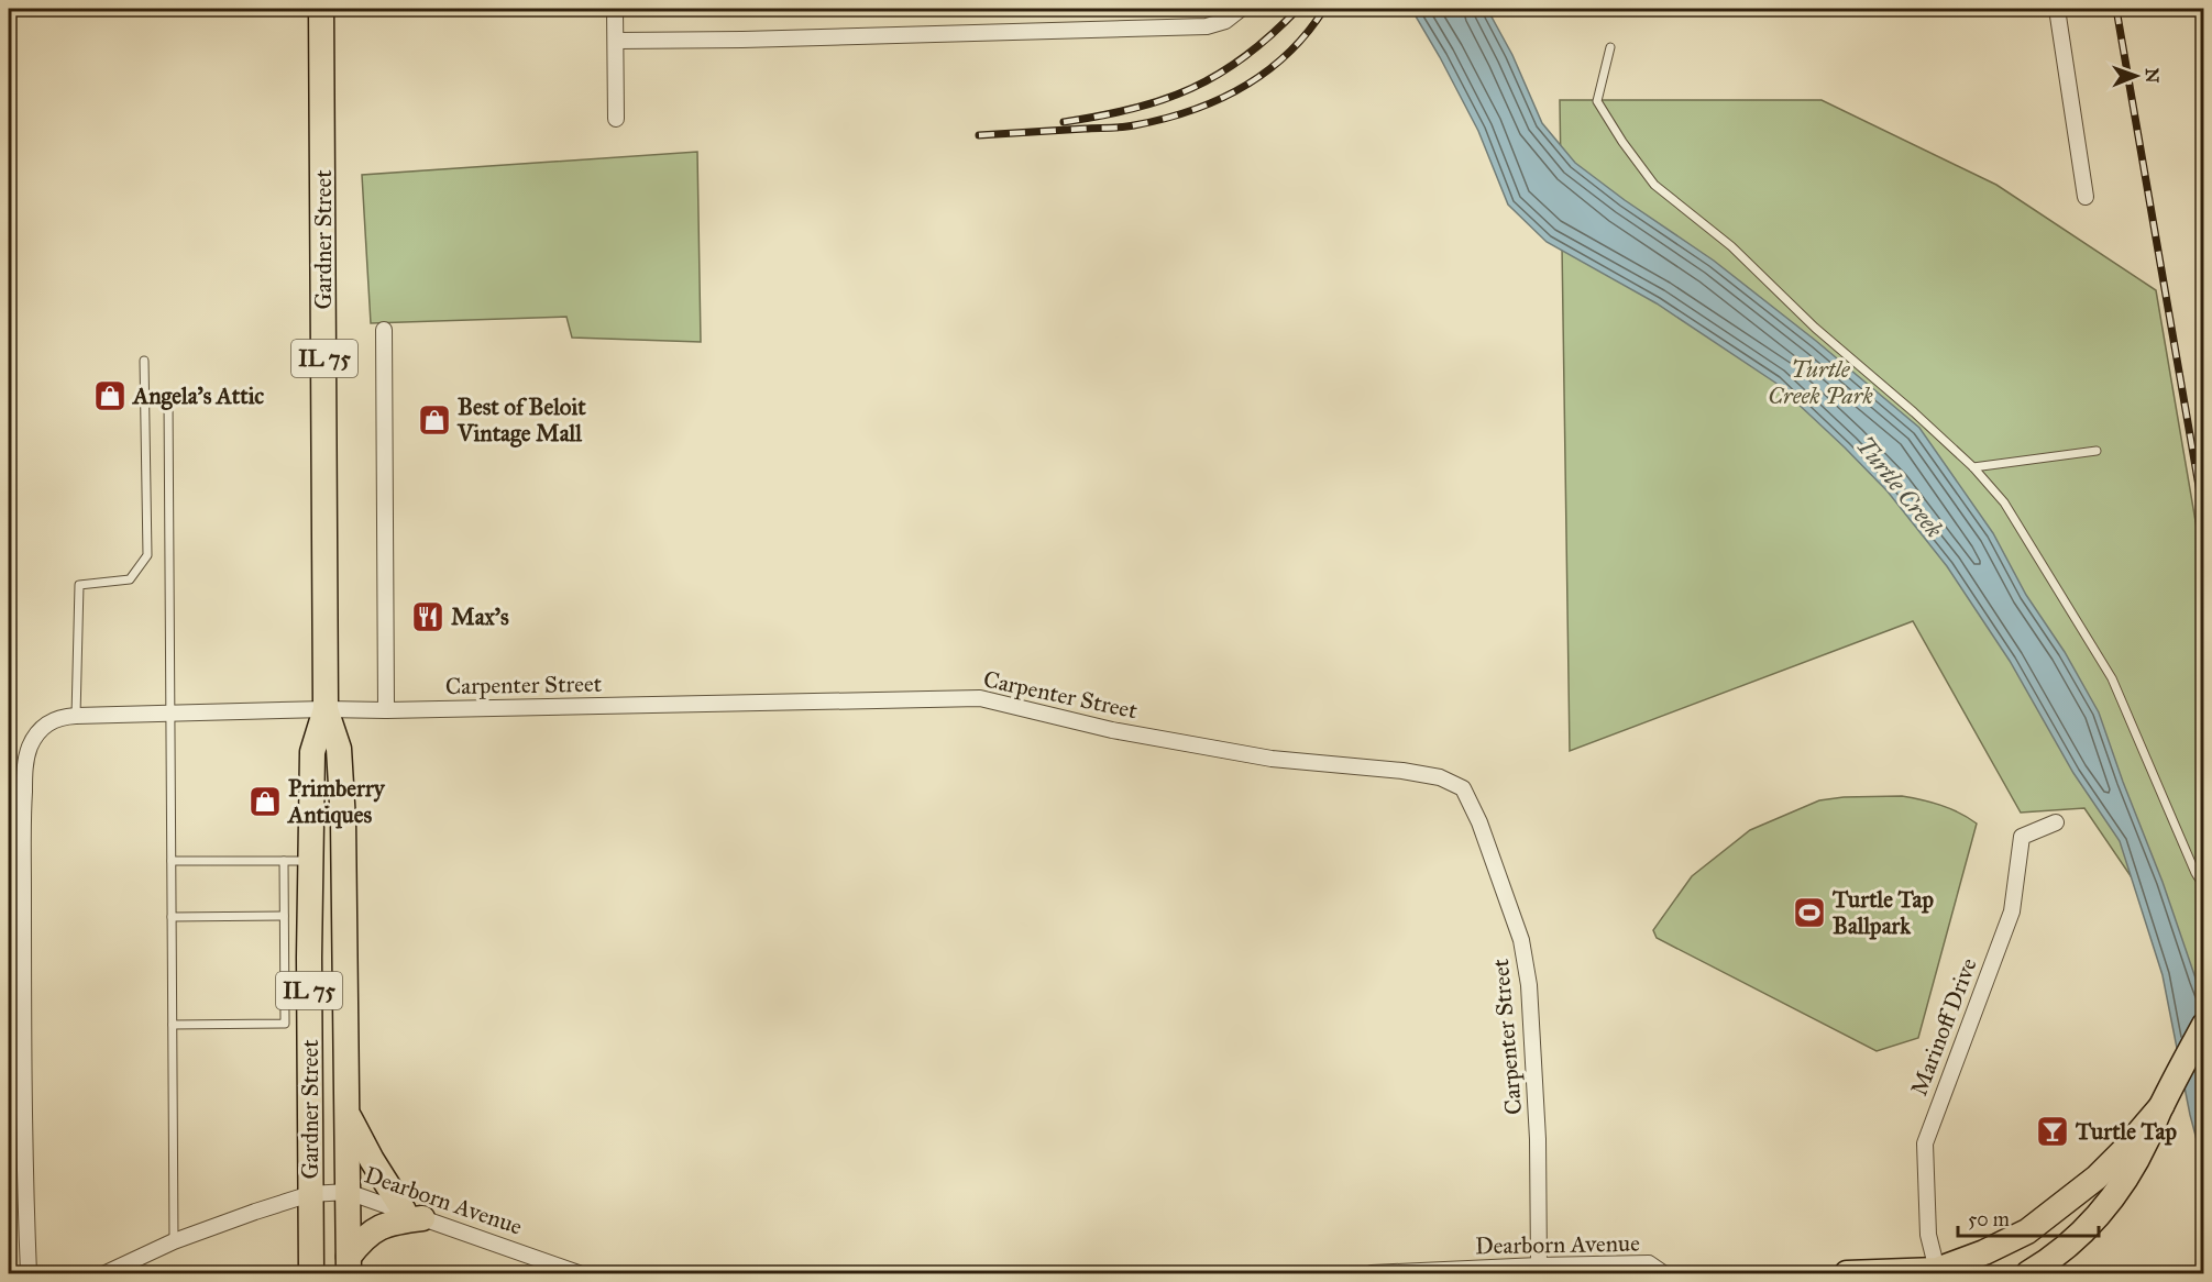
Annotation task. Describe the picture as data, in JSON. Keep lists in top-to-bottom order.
{
  "streets": {
    "main road": ["Gardner Street", "IL 75"],
    "street": ["Carpenter Street", "Marinoff Drive", "Dearborn Avenue"]
  },
  "crossings": [
    ["Gardner Street", "Carpenter Street"],
    ["Gardner Street", "Dearborn Avenue"],
    ["Carpenter Street", "Dearborn Avenue"]
  ],
  "water": ["Turtle Creek"],
  "parks": ["Turtle Creek Park"],
  "places": {
    "shop": ["Angela's Attic", "Best of Beloit Vintage Mall", "Primberry Antiques"],
    "restaurant": ["Max's"],
    "sports": ["Turtle Tap Ballpark"],
    "bar": ["Turtle Tap"]
  },
  "scale_bar": "50 m",
  "north": "right"
}
